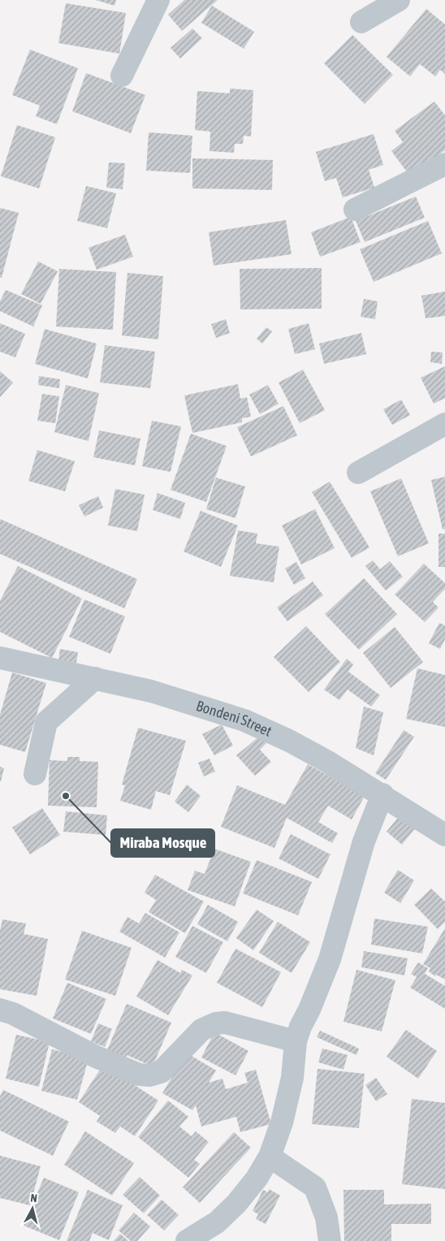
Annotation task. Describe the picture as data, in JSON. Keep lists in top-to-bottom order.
{
  "streets": {
    "street": ["Bondeni Street"]
  },
  "places": ["Miraba Mosque"],
  "north": "top"
}
